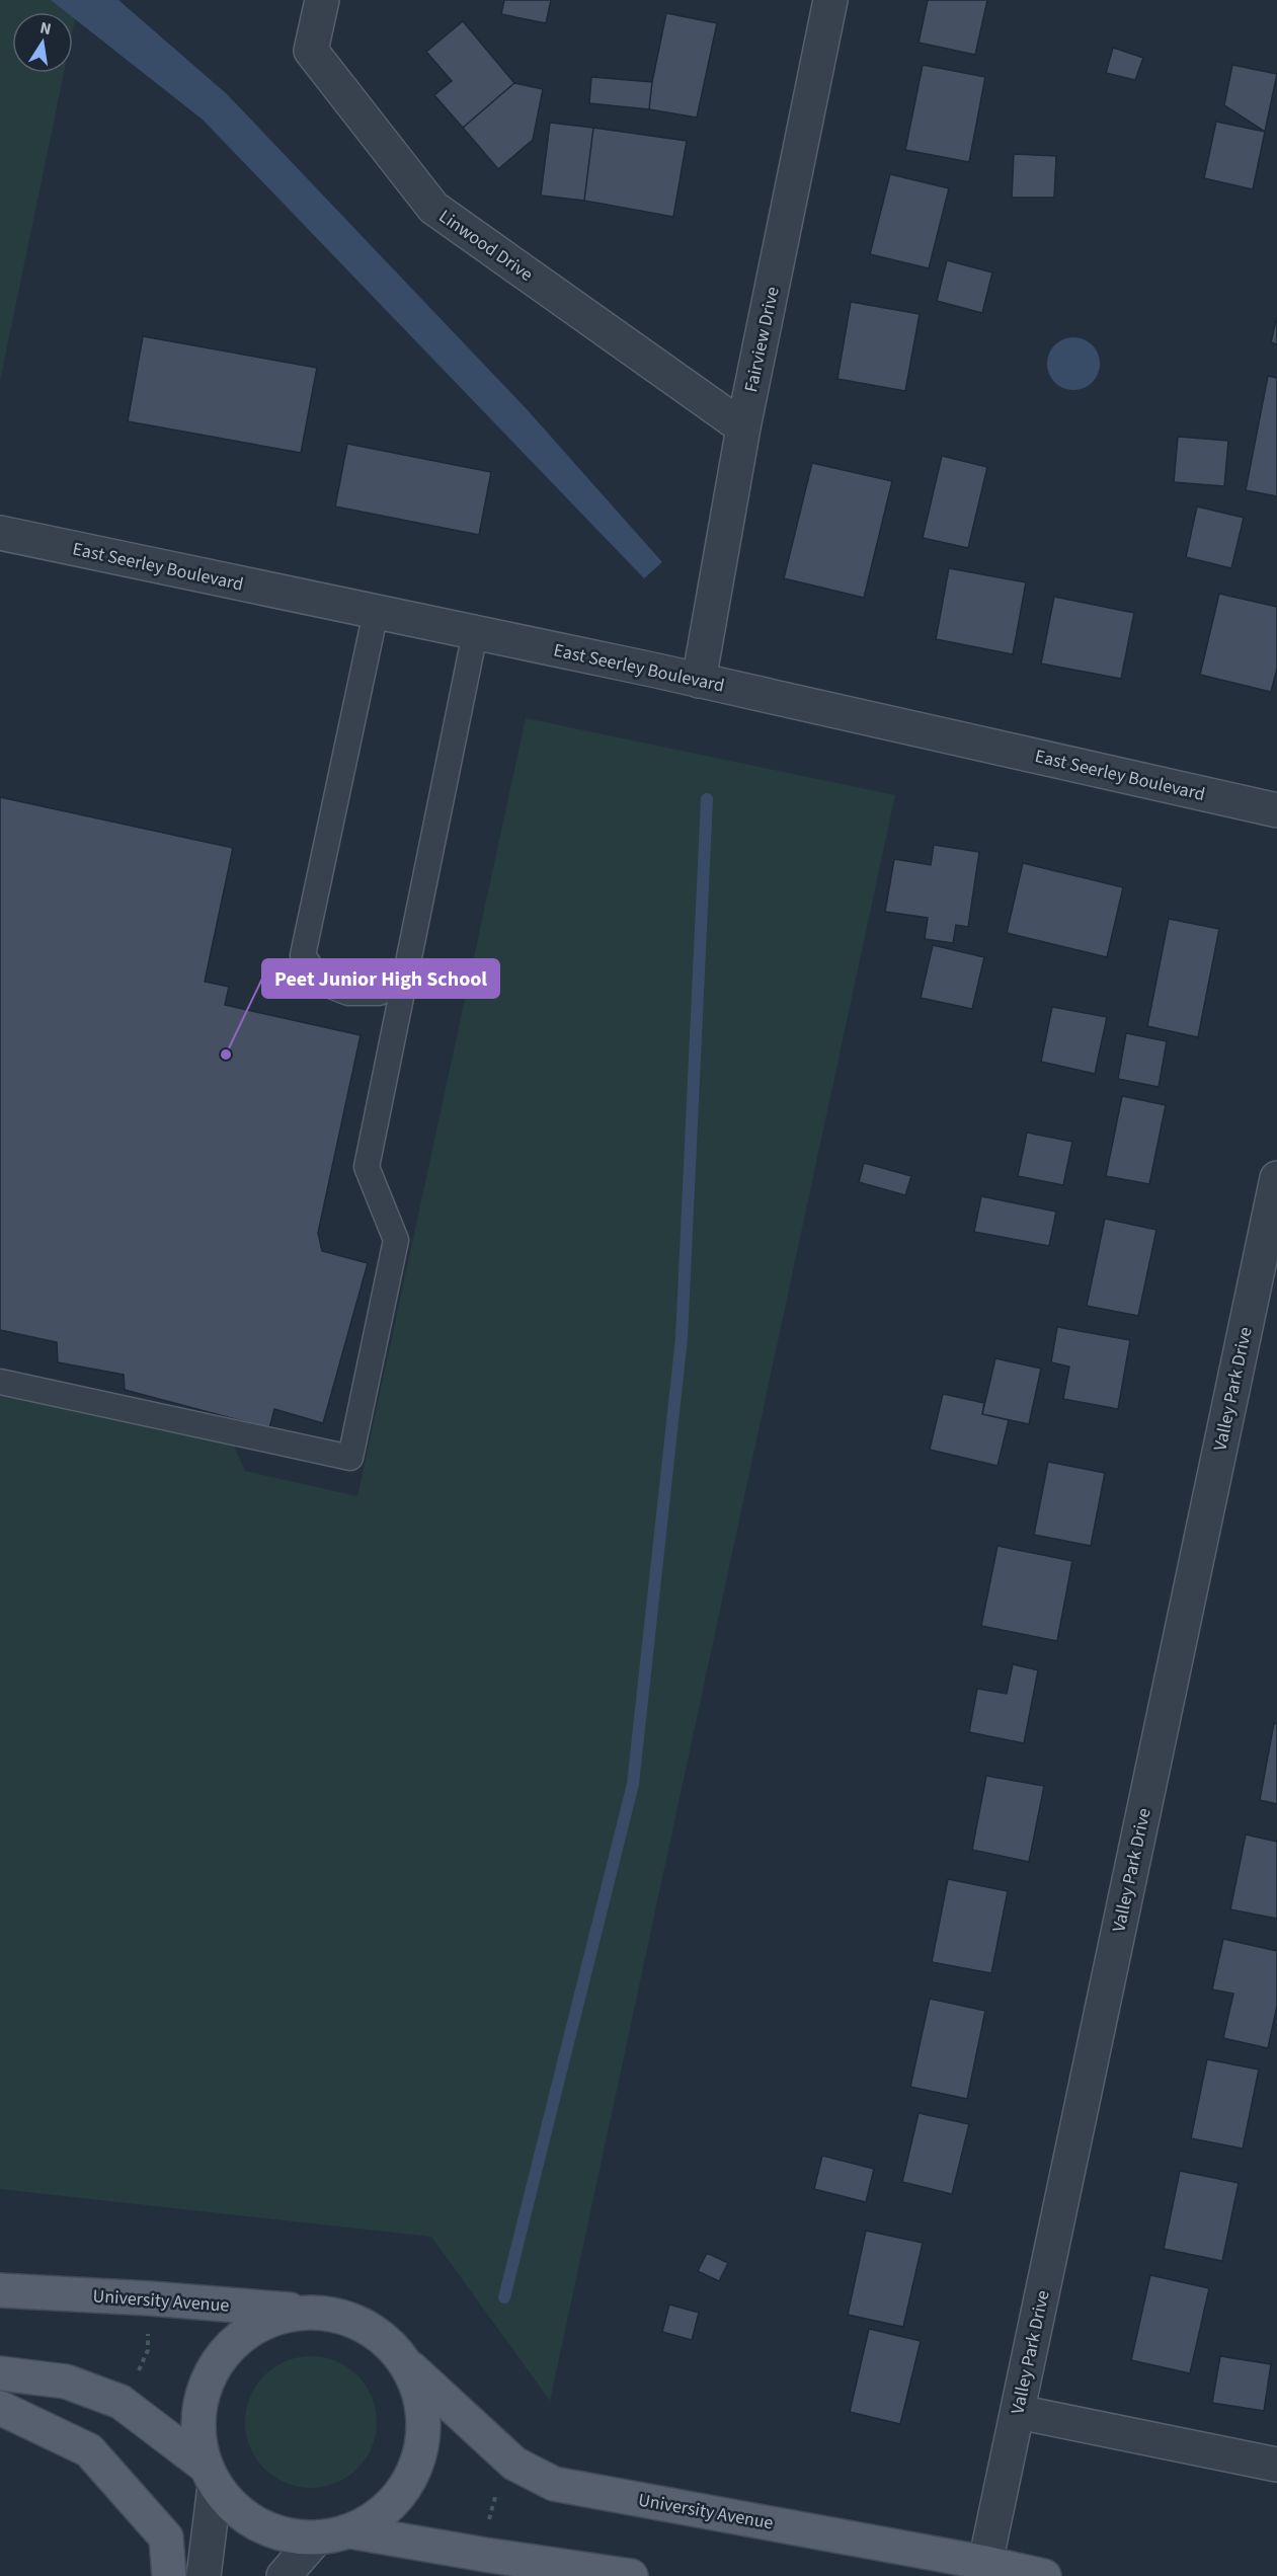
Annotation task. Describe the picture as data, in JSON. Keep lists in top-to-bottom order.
{
  "streets": {
    "main road": ["University Avenue"],
    "street": [
      "Linwood Drive",
      "Fairview Drive",
      "East Seerley Boulevard",
      "Valley Park Drive"
    ]
  },
  "crossings": [
    ["Linwood Drive", "Fairview Drive"],
    ["Fairview Drive", "East Seerley Boulevard"],
    ["Valley Park Drive", "University Avenue"]
  ],
  "places": ["Peet Junior High School"],
  "north": "top"
}
